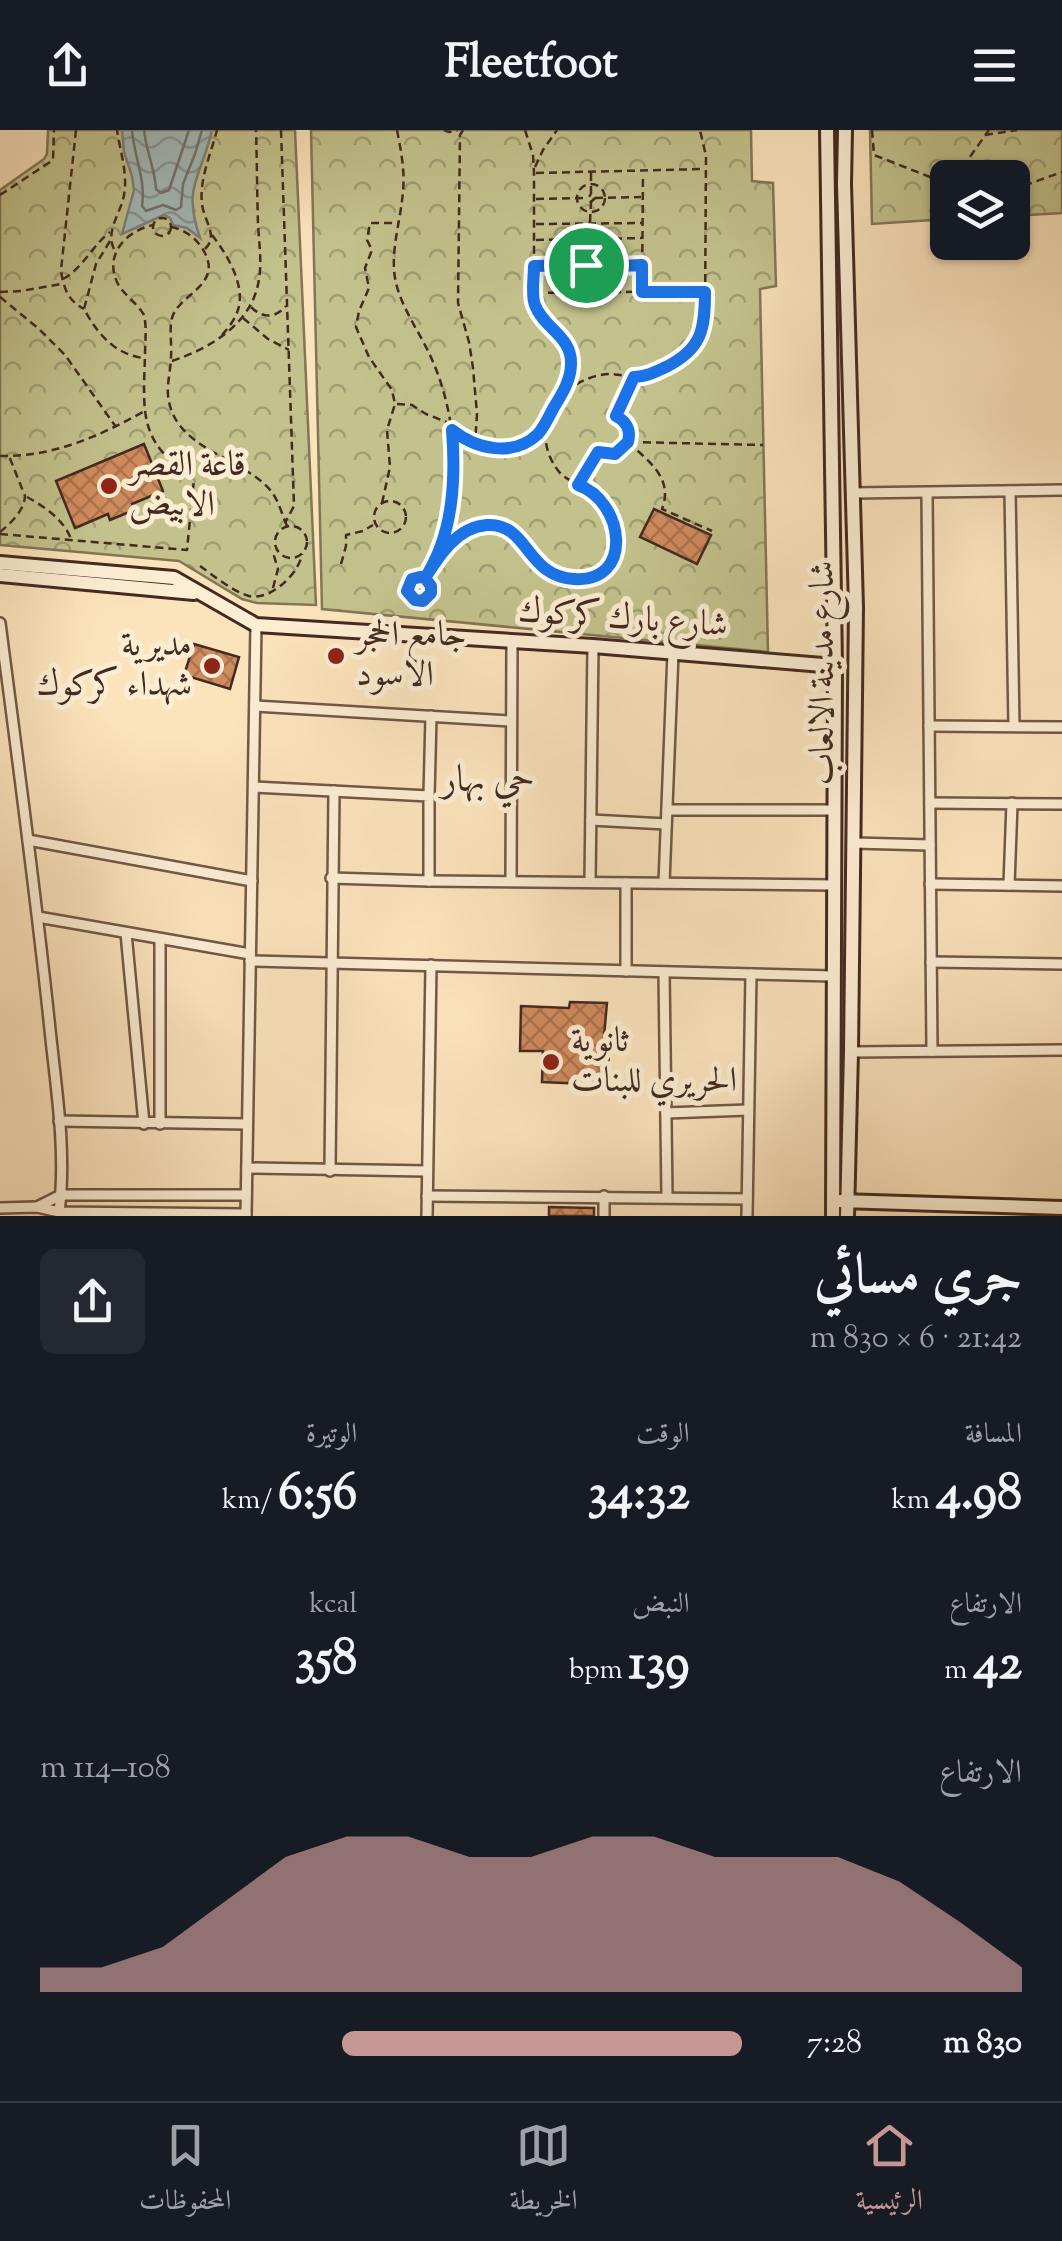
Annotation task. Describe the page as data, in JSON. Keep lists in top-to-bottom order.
{
  "streets": {
    "main road": ["شارع بارك كركوك", "شارع مدينة الالعاب"]
  },
  "crossings": [
    ["شارع بارك كركوك", "شارع مدينة الالعاب"]
  ],
  "districts": ["حي بهار"],
  "places": [
    "قاعة القصر الابيض",
    "جامع الحجر الاسود",
    "مديرية شهداء كركوك",
    "ثانوية الحريري للبنات"
  ],
  "page": {
    "header": "Fleetfoot",
    "heading": ["جري مسائي", "21:42 · 6 × 830 m"],
    "stats": [
      ["المسافة", "4.98 km"],
      ["الوقت", "34:32"],
      ["الوتيرة", "6:56 /km"],
      ["الارتفاع", "42 m"],
      ["النبض", "139 bpm"],
      ["kcal", "358"]
    ],
    "chart": ["الارتفاع", "108–114 m"],
    "list": [
      {
        "name": "830 m",
        "note": "7:28"
      }
    ],
    "tabs": ["الرئيسية", "الخريطة", "المحفوظات"]
  }
}
